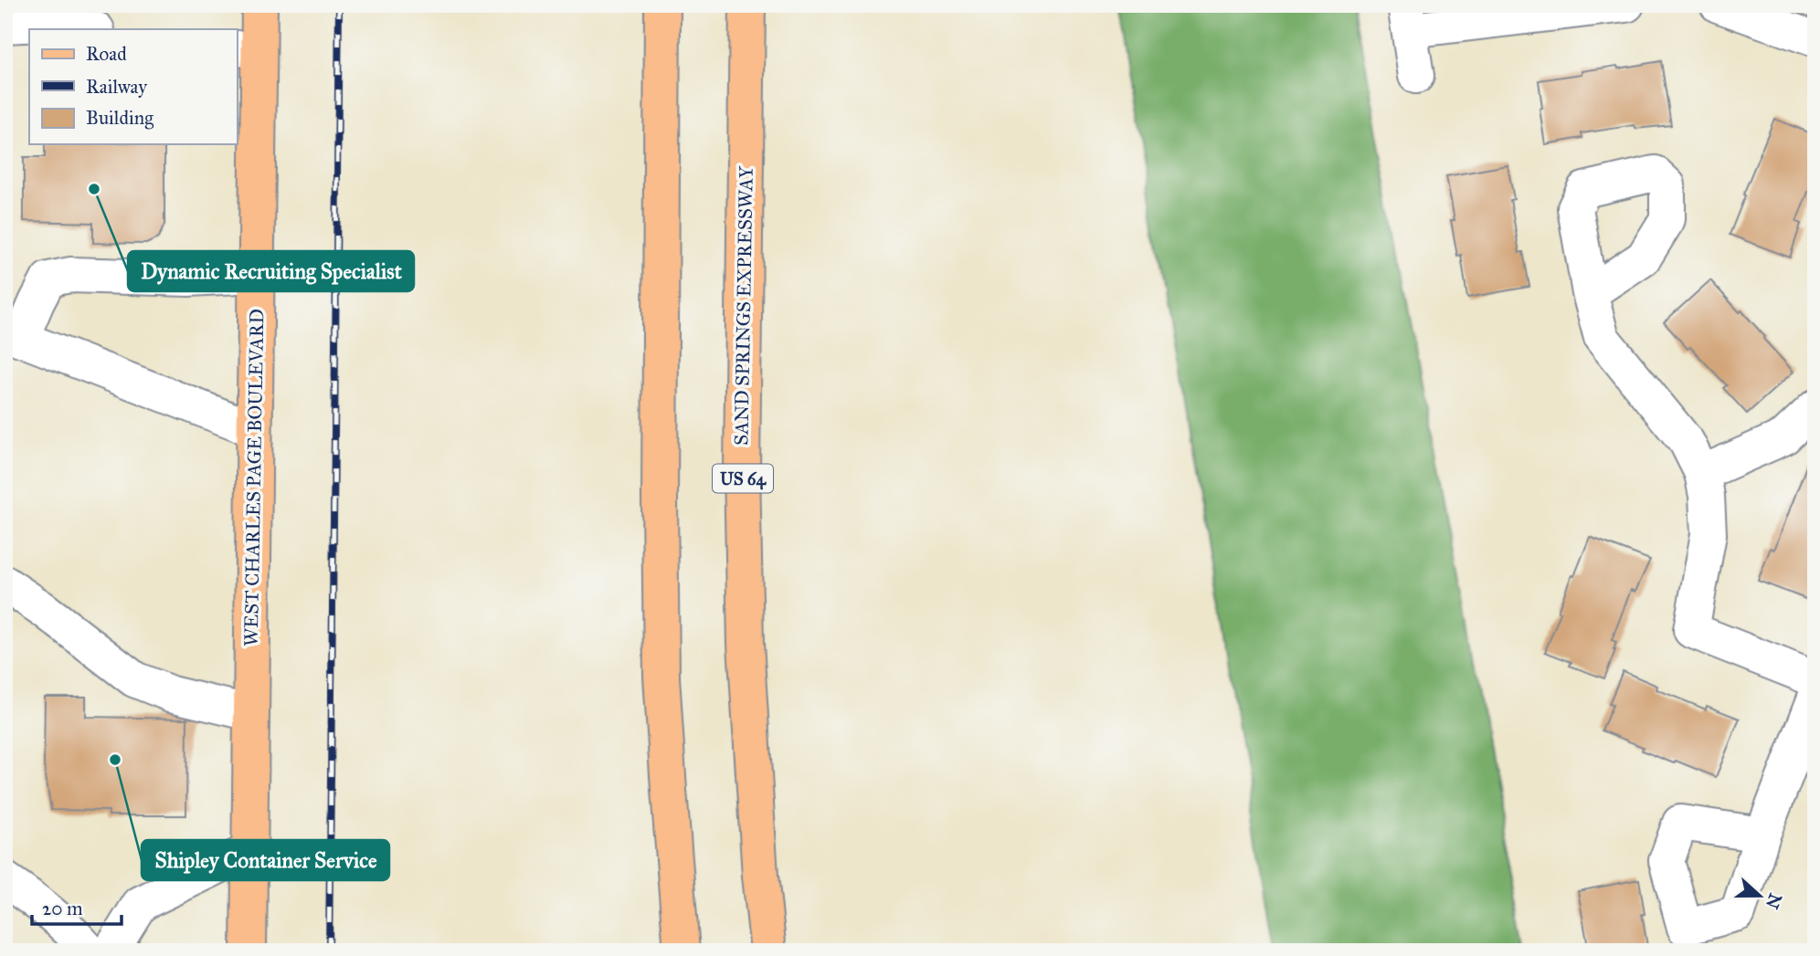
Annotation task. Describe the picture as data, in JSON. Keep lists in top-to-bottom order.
{
  "streets": {
    "main road": ["SAND SPRINGS EXPRESSWAY", "WEST CHARLES PAGE BOULEVARD", "US 64"]
  },
  "places": ["Dynamic Recruiting Specialist", "Shipley Container Service"],
  "legend": ["Road", "Railway", "Building"],
  "scale_bar": "20 m",
  "north": "right"
}
